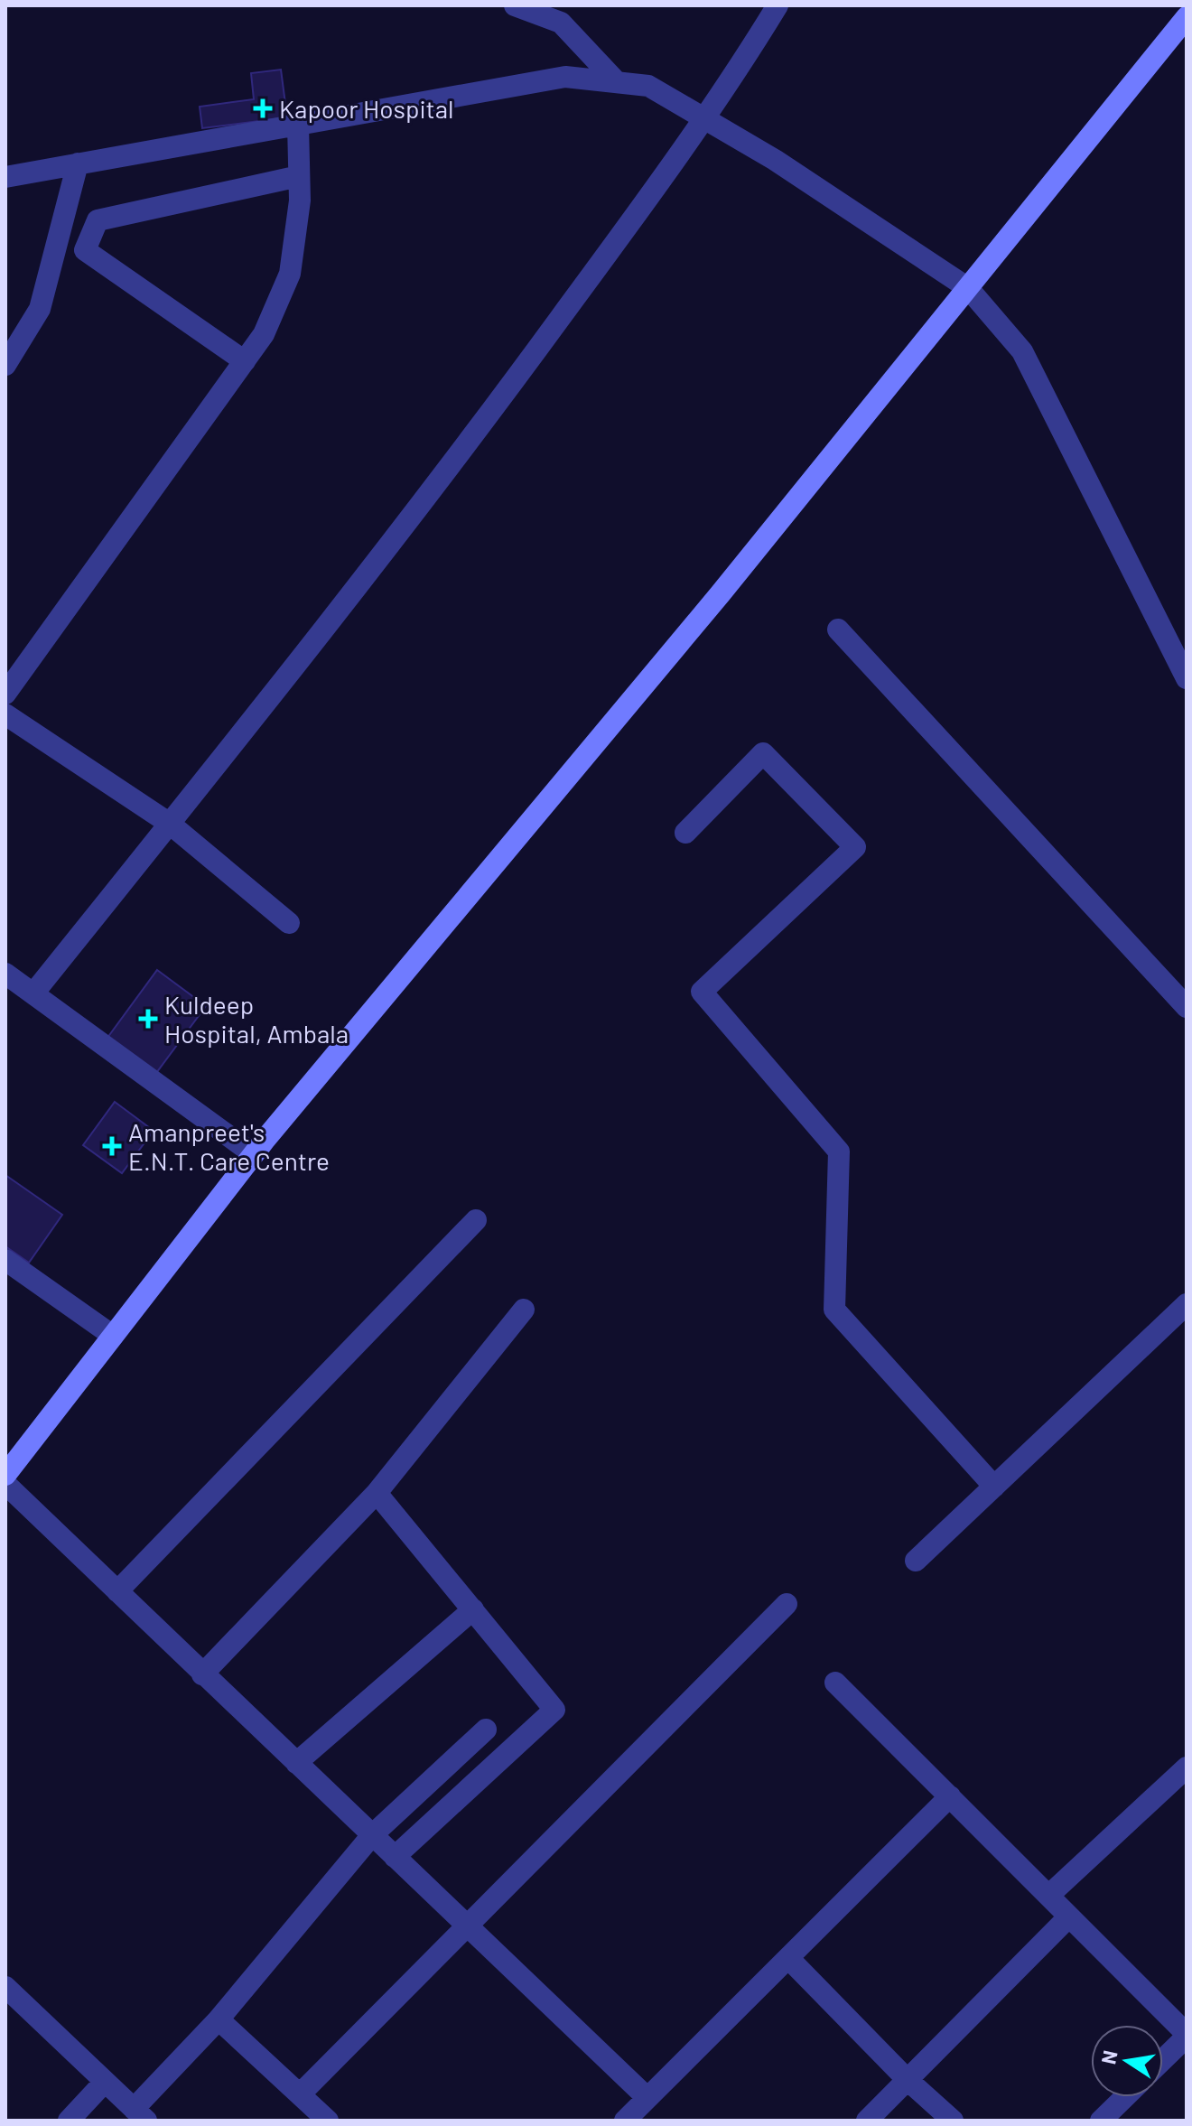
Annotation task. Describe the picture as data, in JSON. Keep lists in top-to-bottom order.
{
  "places": {
    "health": ["Kapoor Hospital", "Kuldeep Hospital, Ambala", "Amanpreet's E.N.T. Care Centre"]
  },
  "north": "left"
}
